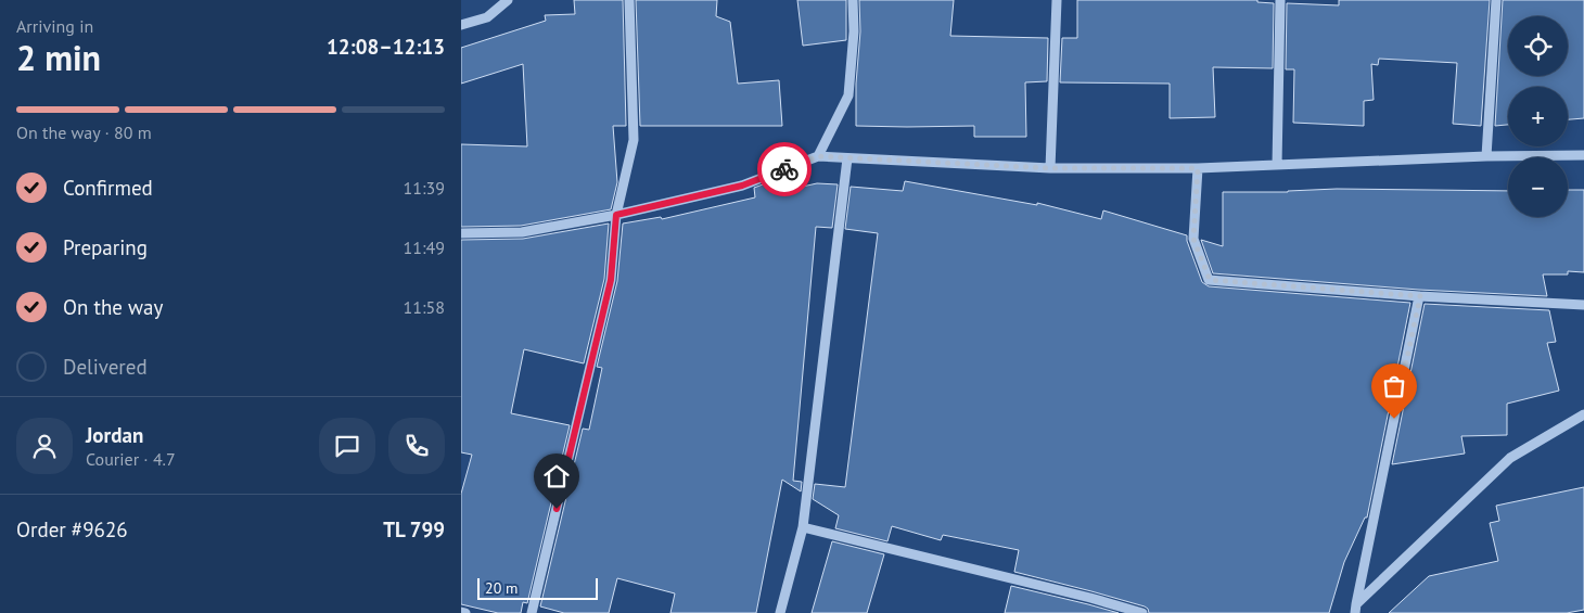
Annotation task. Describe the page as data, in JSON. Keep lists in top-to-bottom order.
{
  "scale_bar": "20 m",
  "page": {
    "heading": ["2 min", "Arriving in", "12:08–12:13"],
    "panel": [
      "Jordan",
      "Courier · 4.7",
      "Order #9626",
      "TL 799"
    ],
    "map_buttons": ["+", "−"],
    "bar": "On the way · 80 m",
    "list": [
      ["Confirmed", "11:39"],
      ["Preparing", "11:49"],
      ["On the way", "11:58"],
      "Delivered"
    ],
    "scale": "20 m"
  }
}
